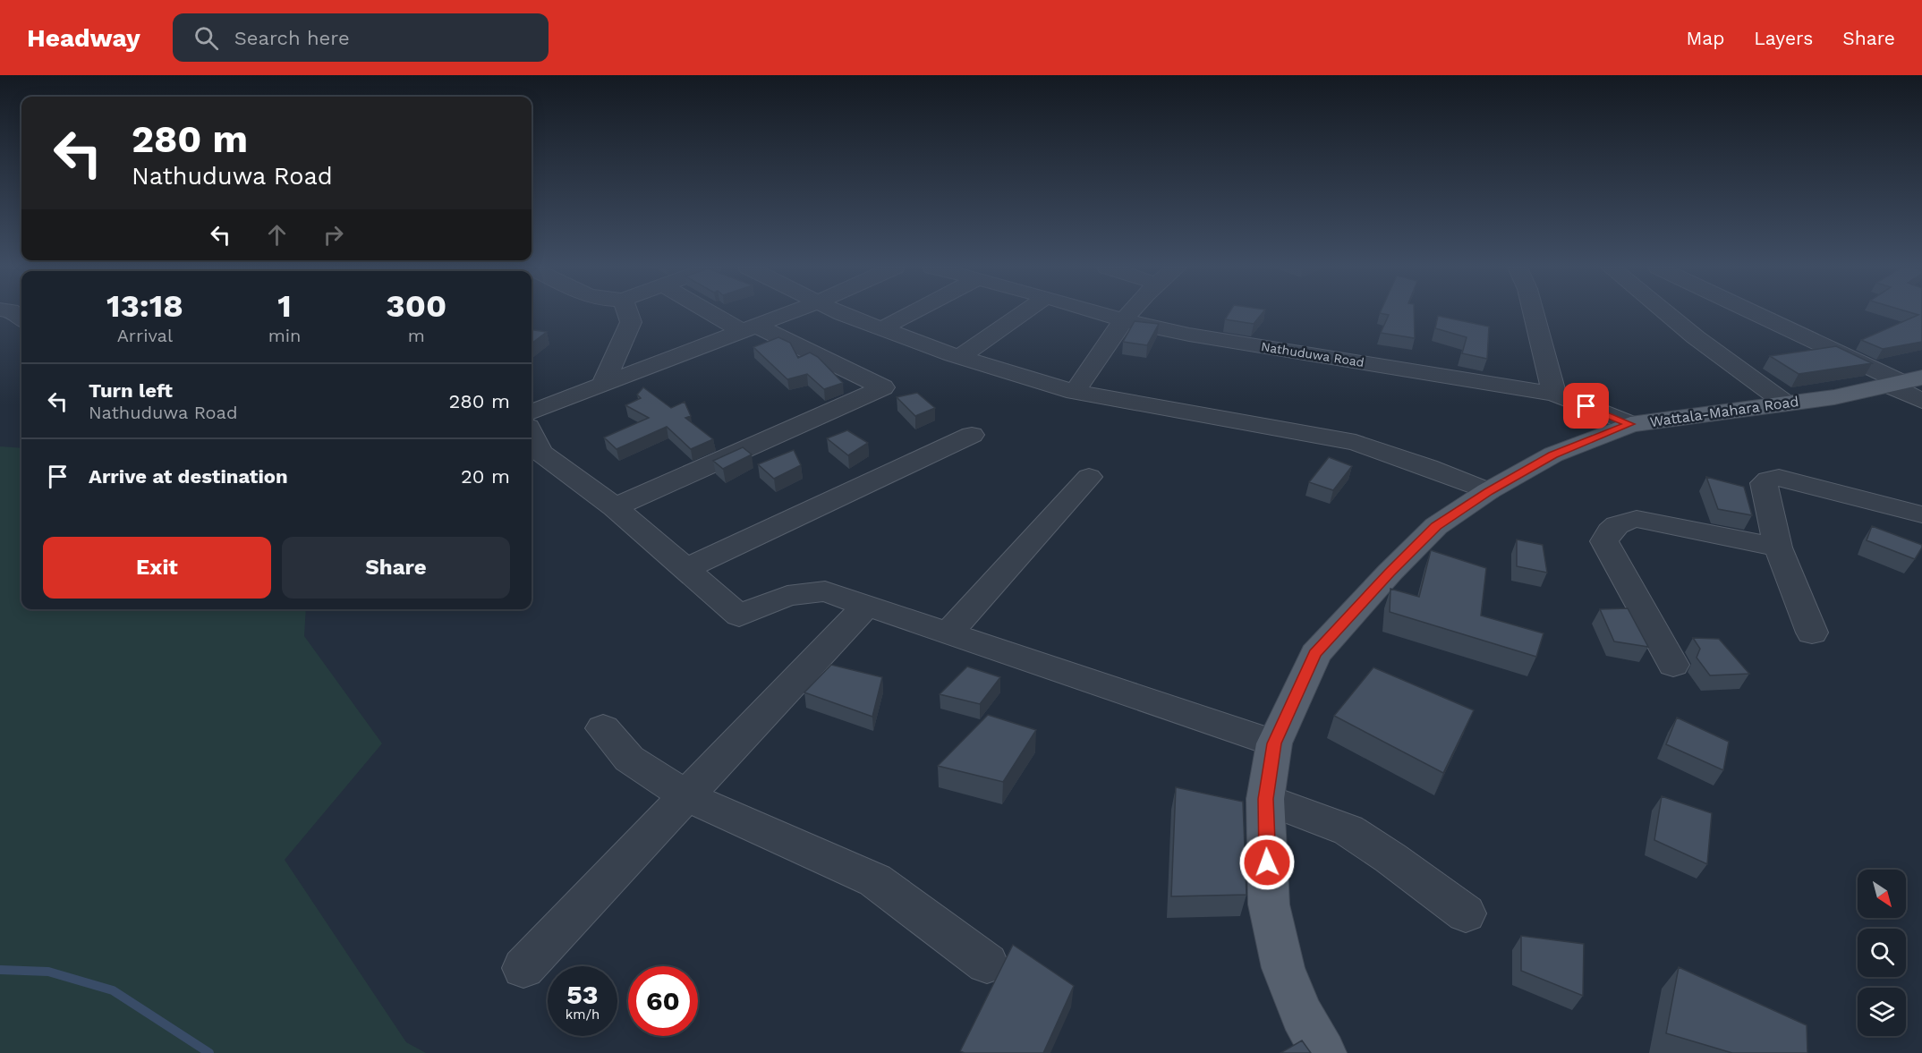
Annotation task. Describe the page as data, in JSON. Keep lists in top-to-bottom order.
{
  "streets": {
    "main road": ["Wattala-Mahara Road"],
    "street": ["Nathuduwa Road"]
  },
  "crossings": [
    ["Nathuduwa Road", "Wattala-Mahara Road"]
  ],
  "north": "bottom right",
  "page": {
    "header": "Headway",
    "search": "Search here",
    "nav": ["Map", "Layers", "Share"],
    "turn": ["280 m", "Nathuduwa Road"],
    "eta": [
      "13:18",
      "Arrival",
      "1",
      "min",
      "300",
      "m"
    ],
    "list": [
      {
        "name": "Turn left",
        "note": "Nathuduwa Road",
        "value": "280 m"
      },
      {
        "name": "Arrive at destination",
        "value": "20 m"
      }
    ],
    "buttons": ["Exit", "Share"],
    "speed": "53 km/h",
    "limit": "60"
  }
}
